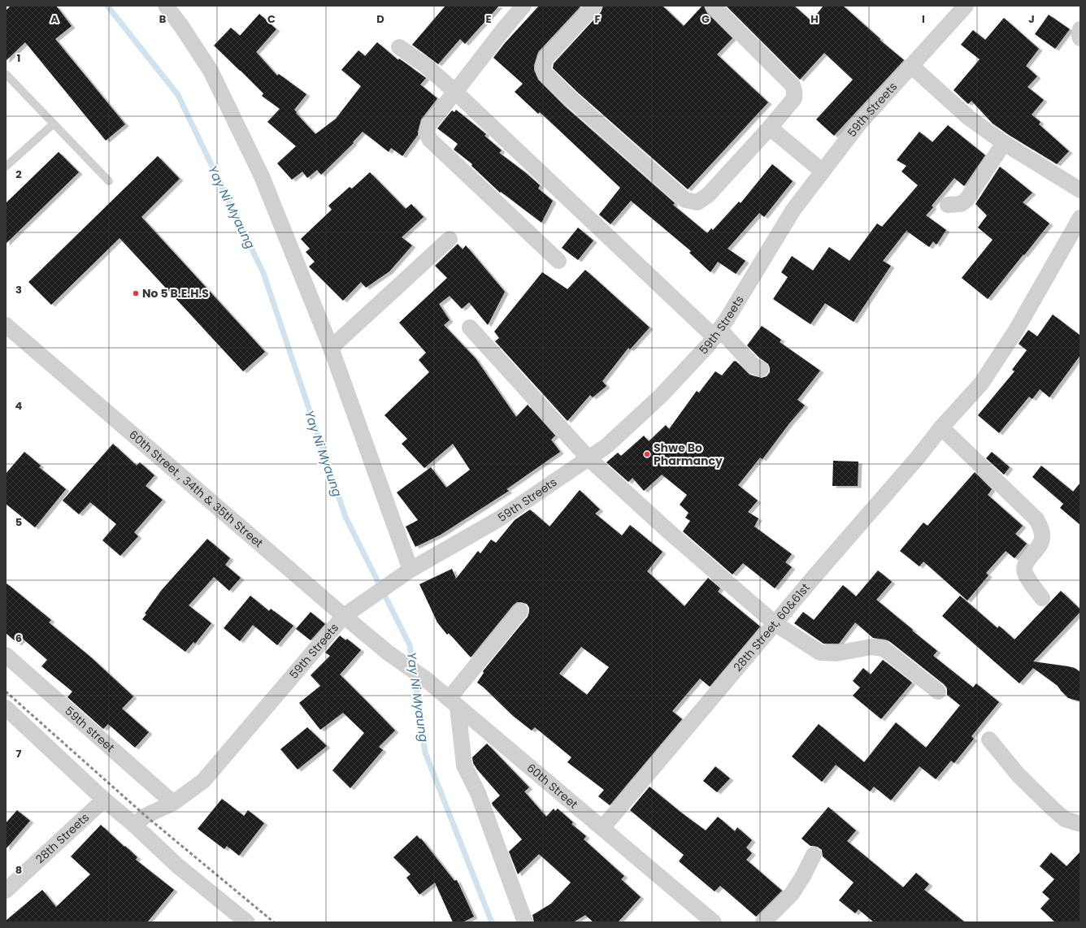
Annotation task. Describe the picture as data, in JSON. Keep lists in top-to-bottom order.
{
  "streets": {
    "street": [
      "59th Streets",
      "60th Street , 34th & 35th Street",
      "28th Street, 60&61st",
      "59th street",
      "60th Street",
      "28th Streets"
    ]
  },
  "crossings": [
    ["59th Streets", "60th Street , 34th & 35th Street"],
    ["59th Streets", "59th street"],
    ["60th Street , 34th & 35th Street", "60th Street"],
    ["28th Street, 60&61st", "60th Street"]
  ],
  "water": ["Yay Ni Myaung"],
  "places": ["No 5 B.E.H.S", "Shwe Bo Pharmancy"],
  "grid": {
    "columns": [
      "A",
      "B",
      "C",
      "D",
      "E",
      "F",
      "G",
      "H",
      "I",
      "J"
    ],
    "rows": [
      "1",
      "2",
      "3",
      "4",
      "5",
      "6",
      "7",
      "8"
    ]
  }
}
